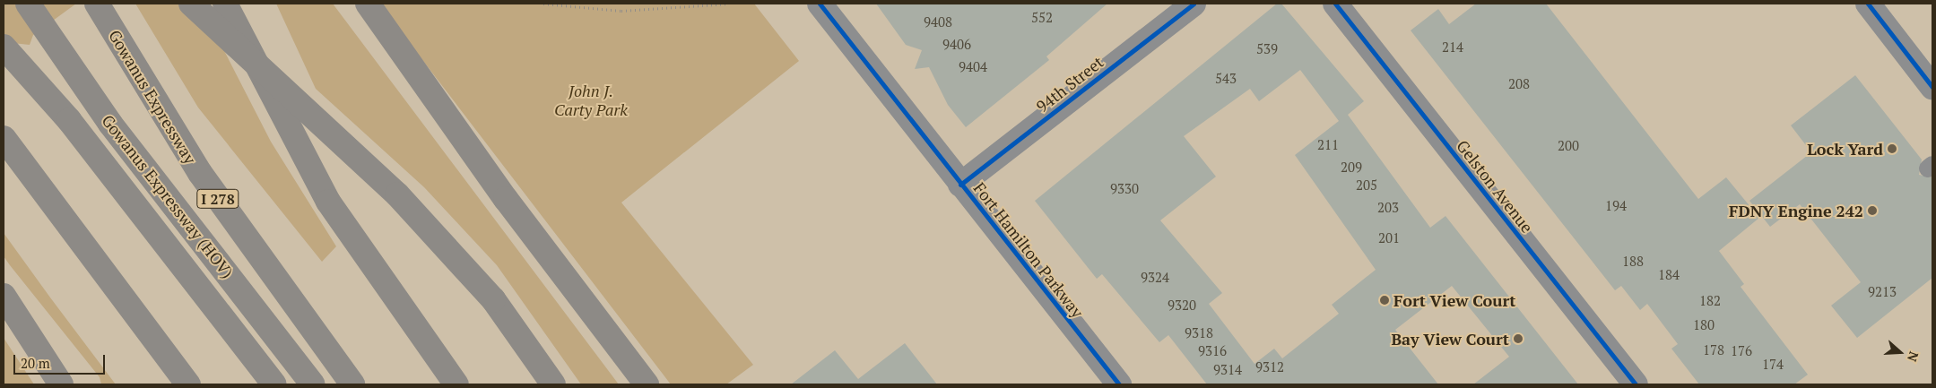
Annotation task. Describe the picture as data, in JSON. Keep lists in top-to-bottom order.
{
  "streets": {
    "highway": ["Gowanus Expressway", "Gowanus Expressway (HOV)", "I 278"],
    "street": ["94th Street", "Gelston Avenue", "Fort Hamilton Parkway"]
  },
  "crossings": [
    ["94th Street", "Fort Hamilton Parkway"]
  ],
  "parks": ["John J. Carty Park"],
  "places": [
    "Lock Yard",
    "FDNY Engine 242",
    "Fort View Court",
    "Bay View Court"
  ],
  "house_numbers": [
    "552",
    "9408",
    "9406",
    "214",
    "539",
    "9404",
    "543",
    "208",
    "211",
    "200",
    "209",
    "205",
    "9330",
    "194",
    "203",
    "201",
    "188",
    "184",
    "9324",
    "9213",
    "182",
    "9320",
    "180",
    "9318",
    "178",
    "9316",
    "176",
    "174",
    "9312",
    "9314"
  ],
  "scale_bar": "20 m",
  "north": "right"
}
